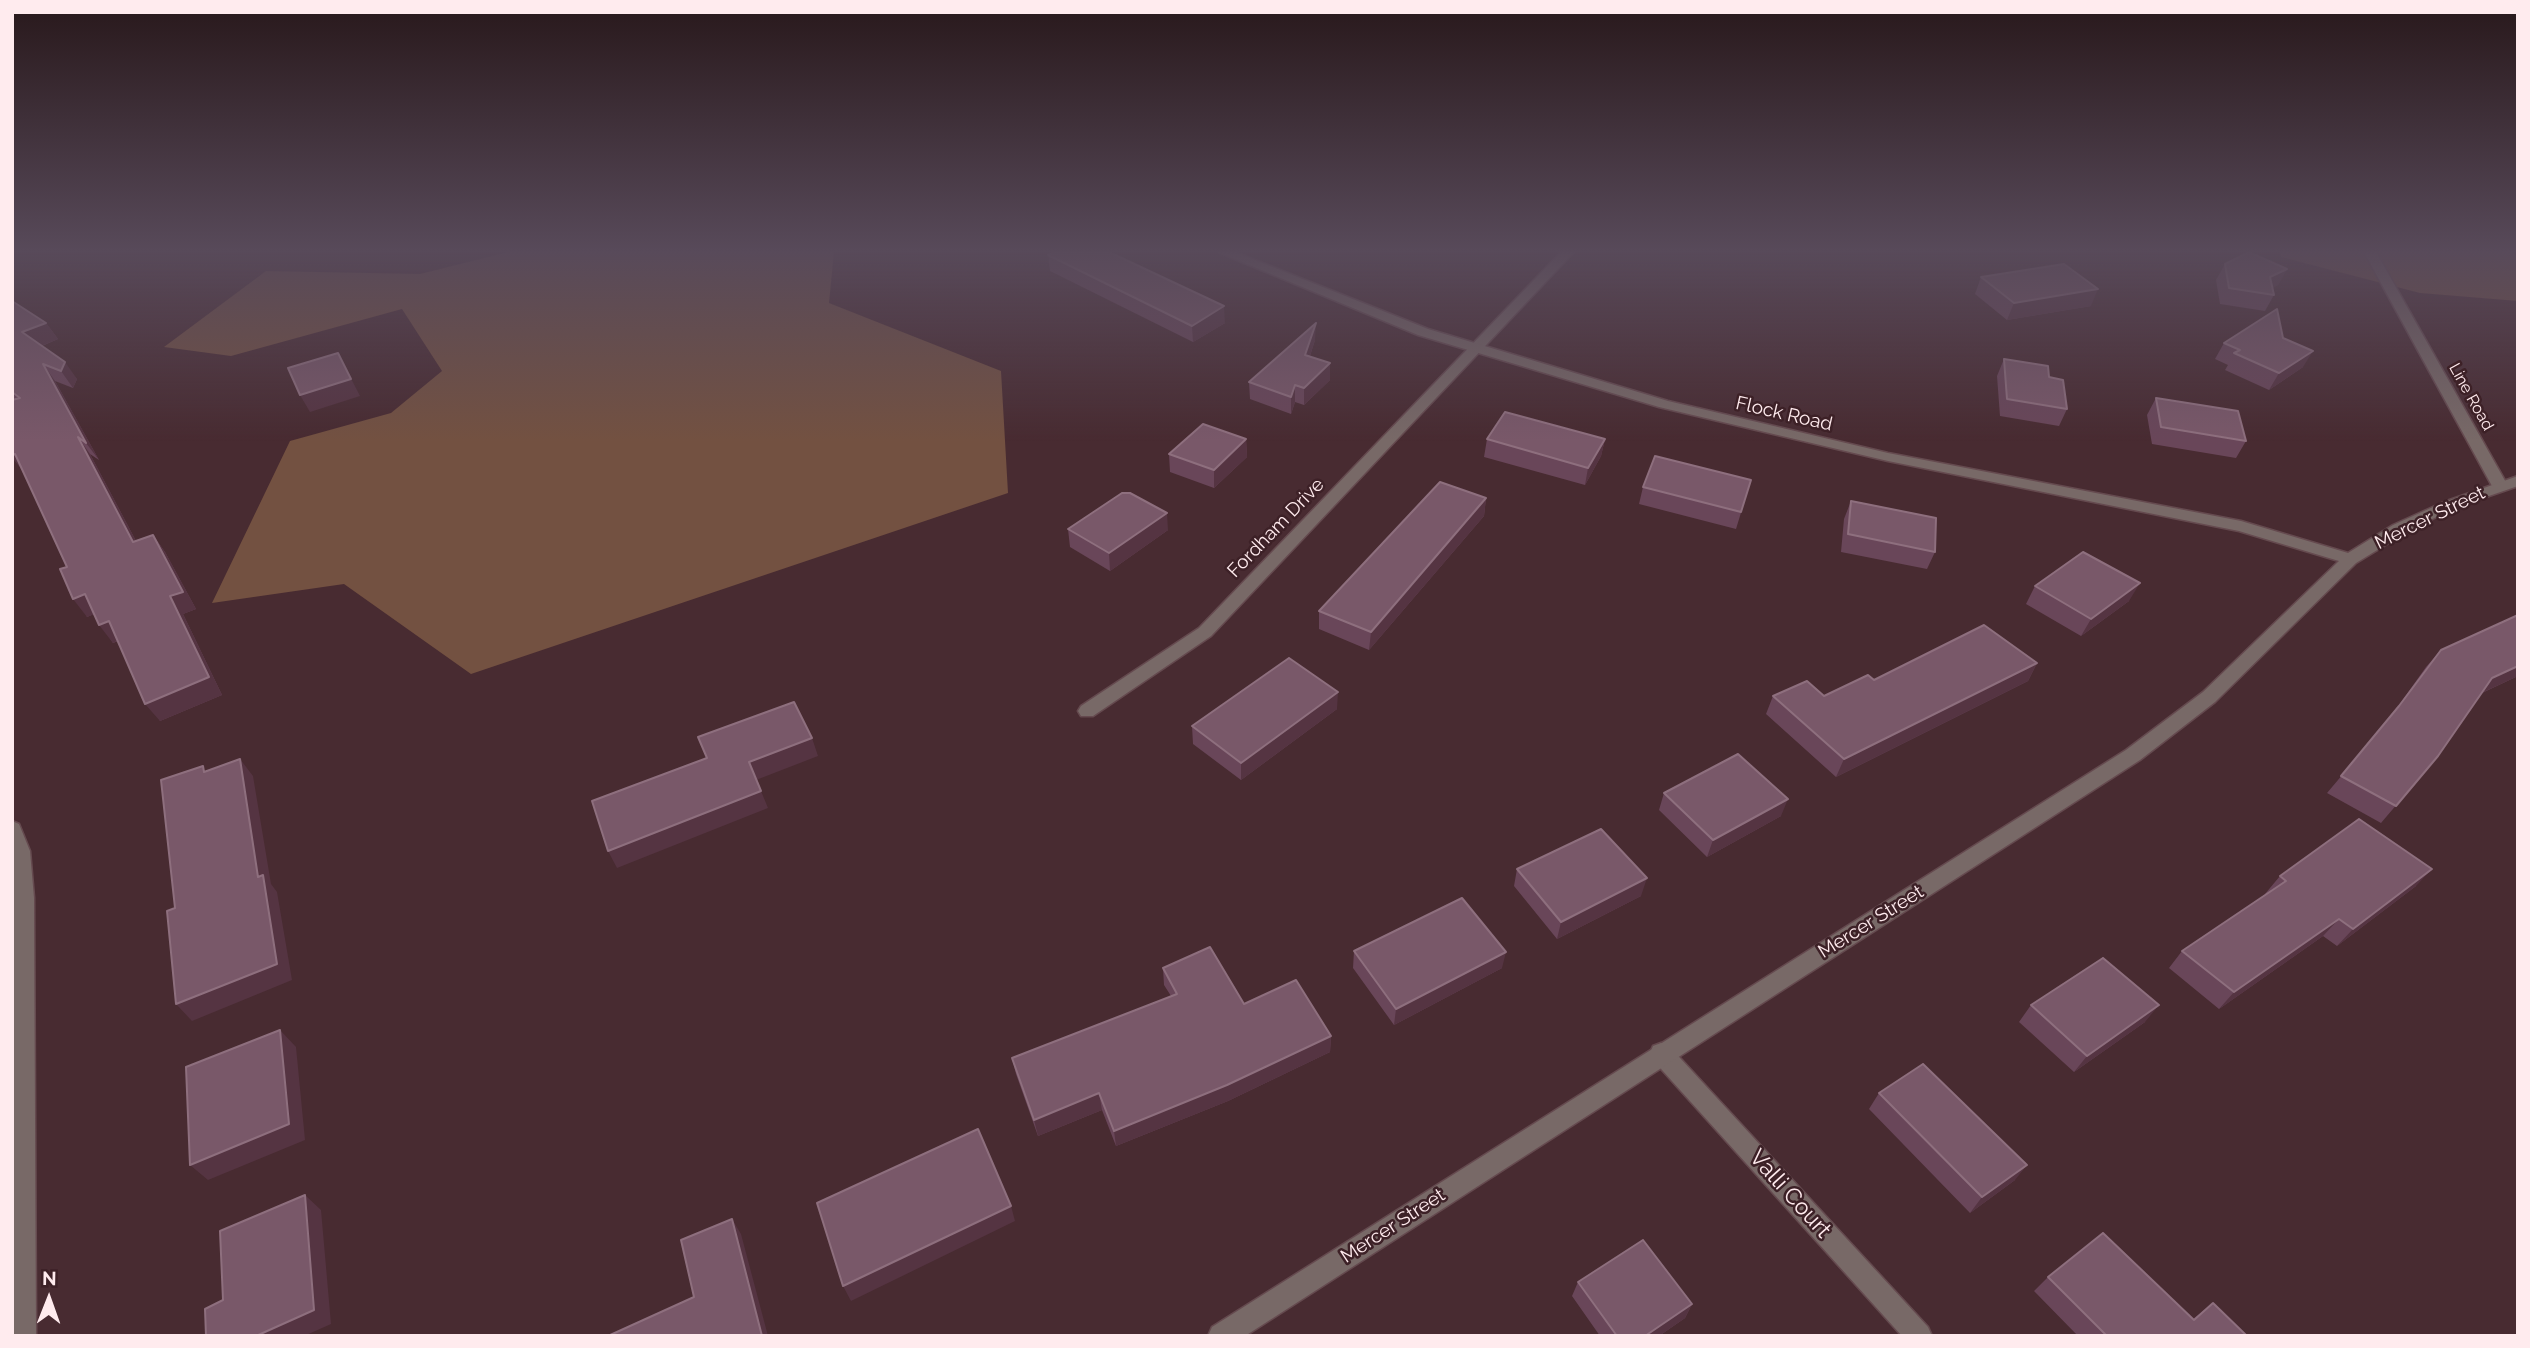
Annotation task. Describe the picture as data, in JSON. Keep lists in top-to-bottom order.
{
  "streets": {
    "street": [
      "Line Road",
      "Flock Road",
      "Mercer Street",
      "Fordham Drive",
      "Valli Court"
    ]
  },
  "crossings": [
    ["Line Road", "Mercer Street"],
    ["Flock Road", "Mercer Street"],
    ["Flock Road", "Fordham Drive"],
    ["Mercer Street", "Valli Court"]
  ],
  "north": "top"
}
